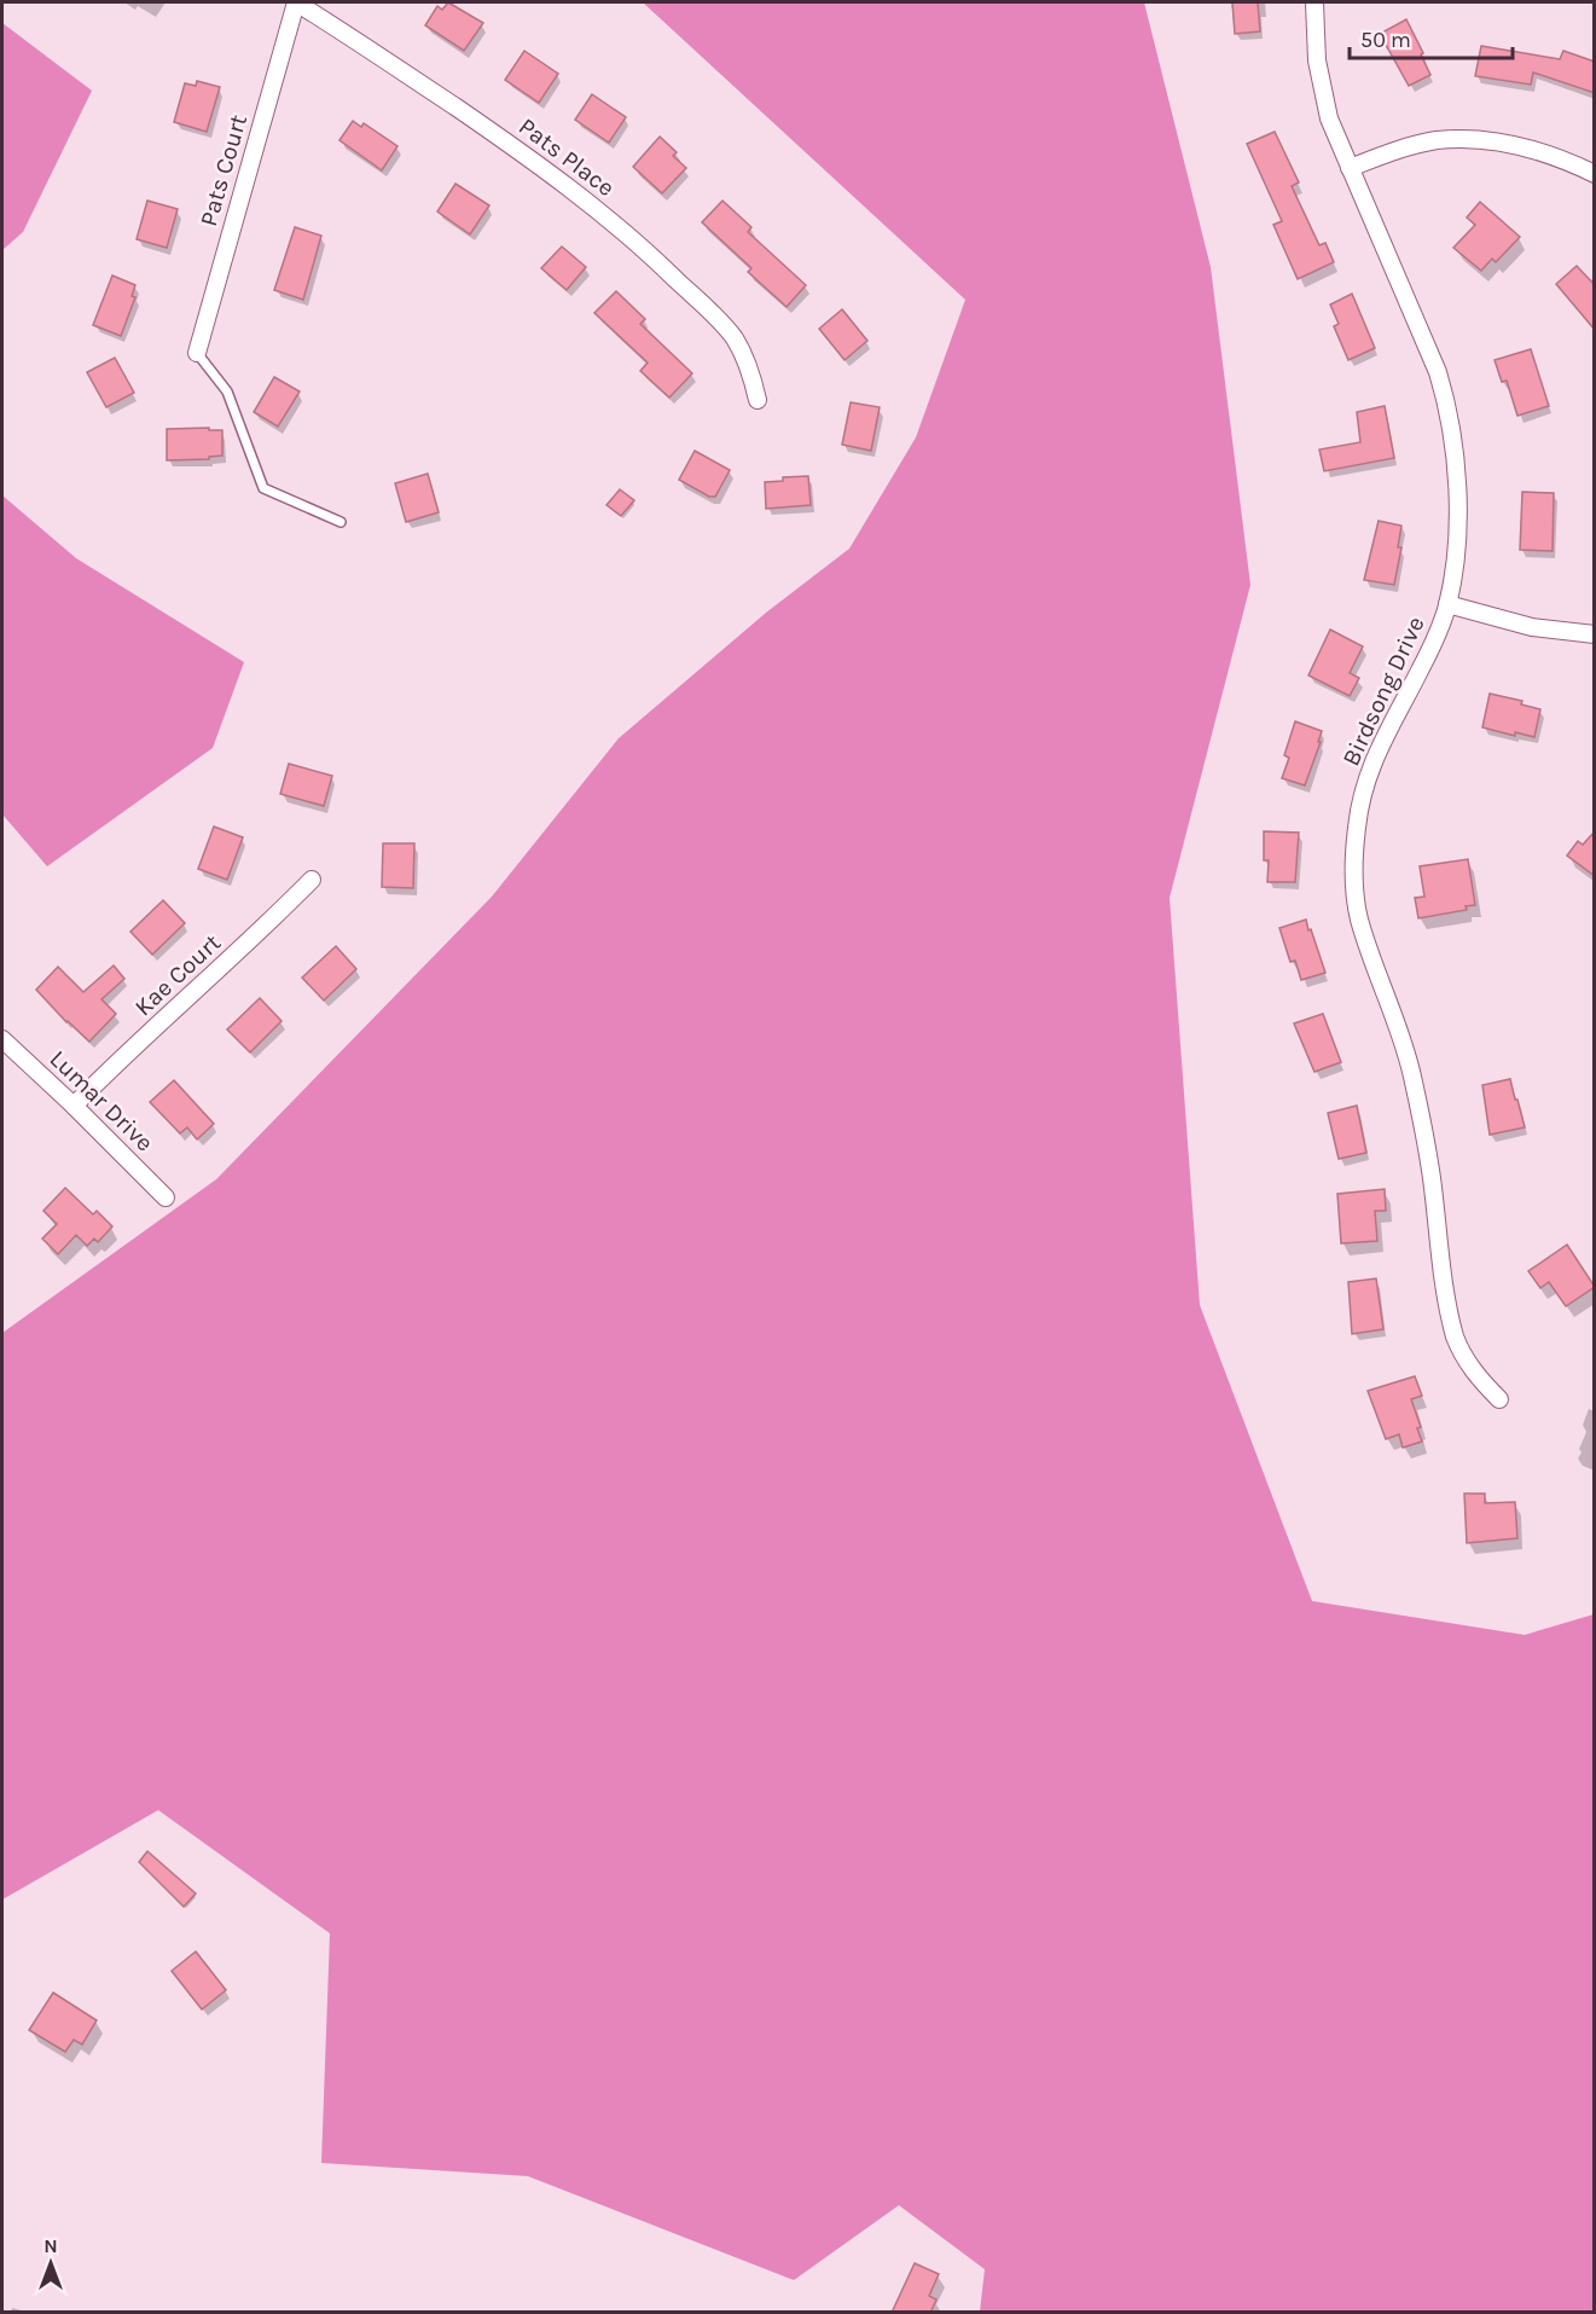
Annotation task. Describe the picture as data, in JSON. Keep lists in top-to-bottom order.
{
  "streets": {
    "street": [
      "Pats Place",
      "Pats Court",
      "Birdsong Drive",
      "Kae Court",
      "Lumar Drive"
    ]
  },
  "crossings": [
    ["Pats Place", "Pats Court"],
    ["Kae Court", "Lumar Drive"]
  ],
  "scale_bar": "50 m",
  "north": "top"
}
